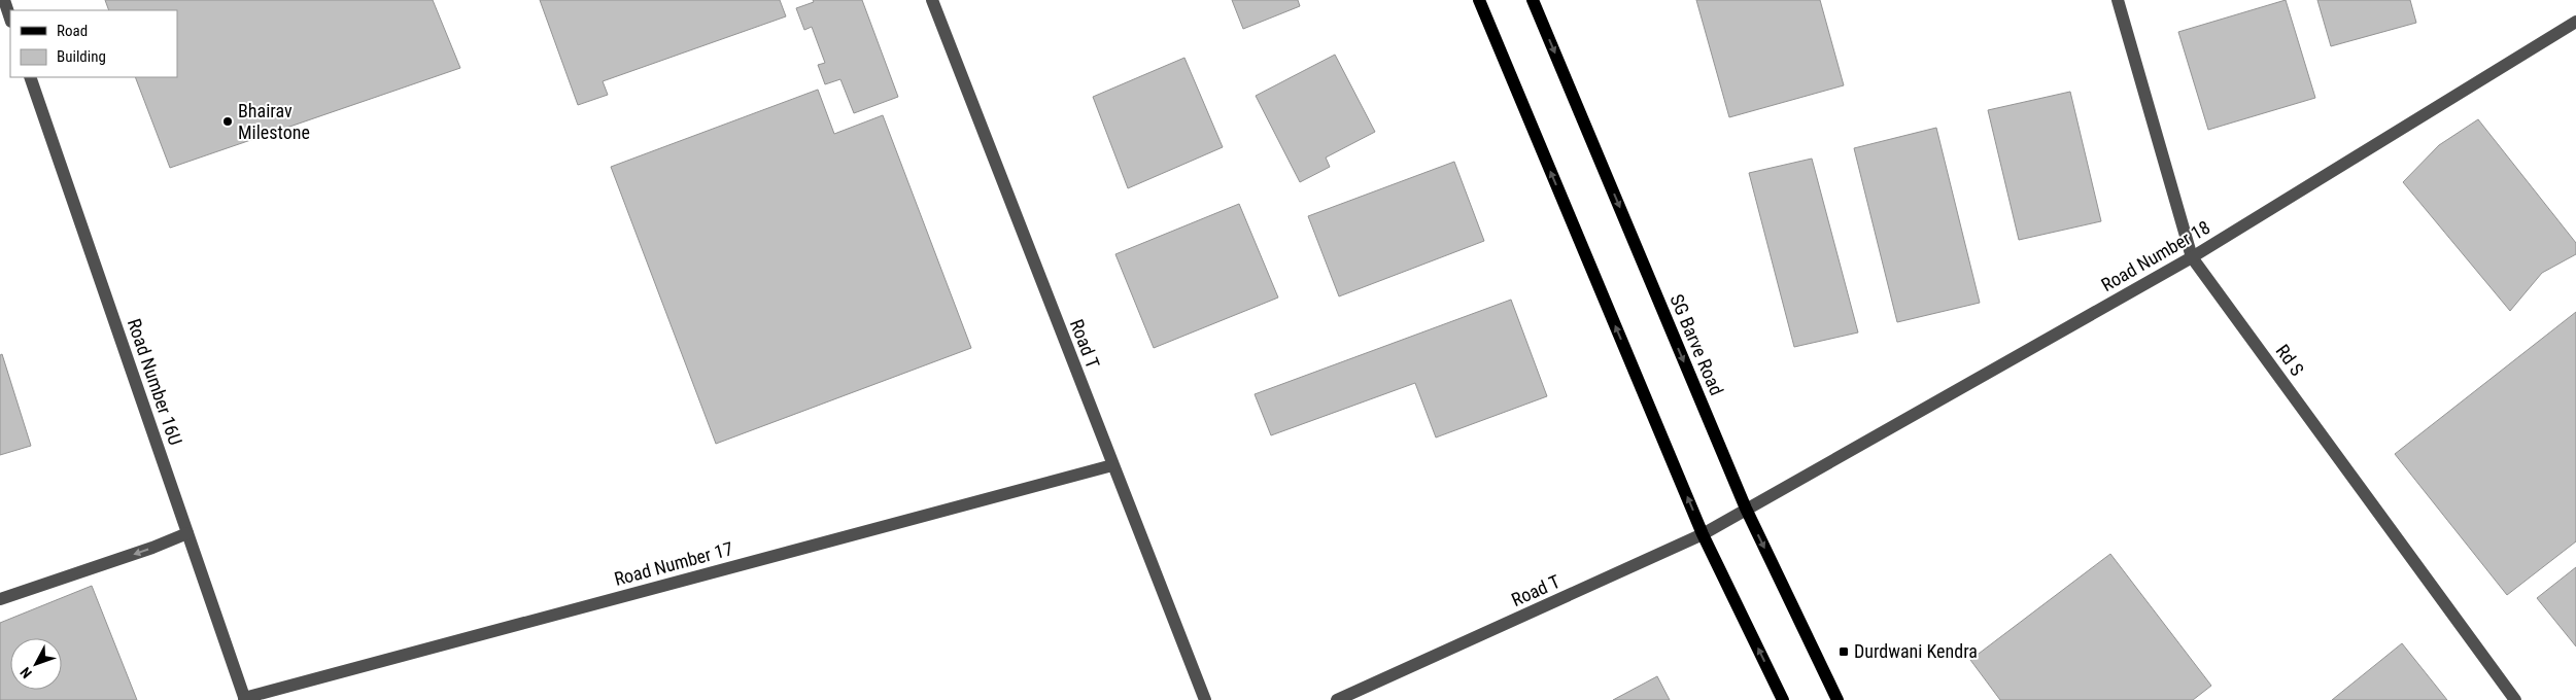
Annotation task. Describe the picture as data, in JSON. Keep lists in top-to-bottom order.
{
  "streets": {
    "main road": ["SG Barve Road"],
    "street": [
      "Road Number 18",
      "Road T",
      "Rd S",
      "Road Number 16U",
      "Road Number 17"
    ]
  },
  "crossings": [
    ["Road Number 18", "Road T"],
    ["Road Number 18", "SG Barve Road"],
    ["Road Number 18", "Rd S"],
    ["Road T", "SG Barve Road"],
    ["Road T", "Road Number 17"],
    ["Road Number 16U", "Road Number 17"]
  ],
  "places": {
    "other": ["Bhairav Milestone"],
    "transit": ["Durdwani Kendra"]
  },
  "legend": ["Road", "Building"],
  "north": "bottom left"
}
